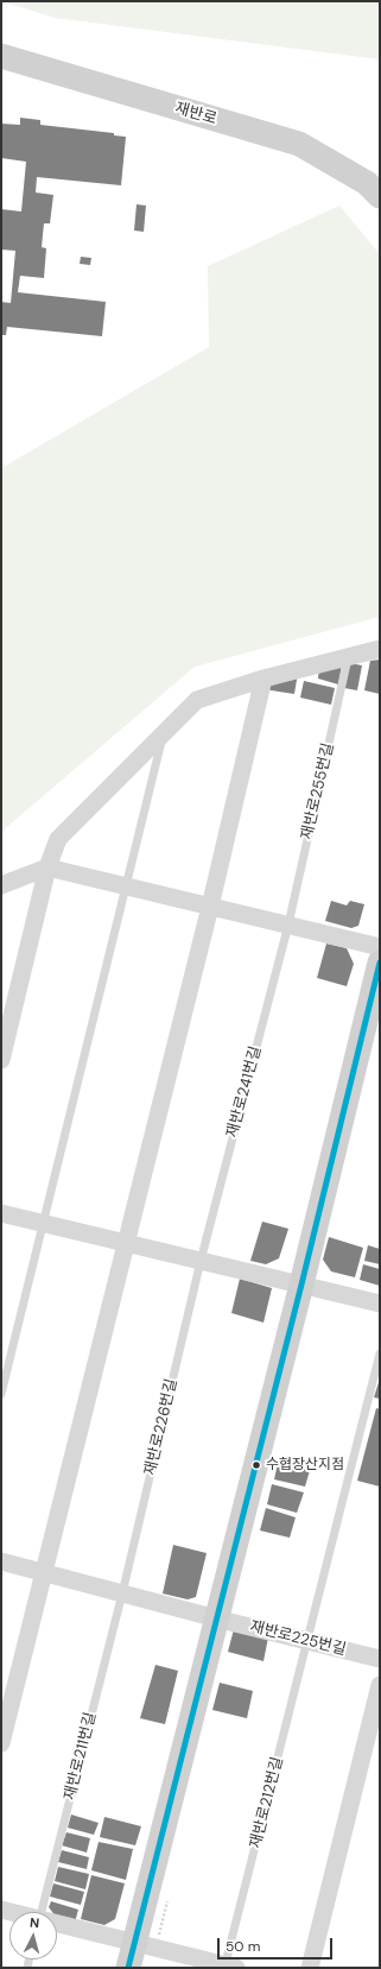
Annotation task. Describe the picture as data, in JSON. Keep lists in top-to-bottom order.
{
  "streets": {
    "main road": ["재반로"],
    "street": ["재반로225번길", "재반로212번길"],
    "lane": [
      "재반로255번길",
      "재반로241번길",
      "재반로226번길",
      "재반로211번길"
    ]
  },
  "crossings": [
    ["재반로255번길", "재반로241번길"],
    ["재반로241번길", "재반로226번길"],
    ["재반로226번길", "재반로211번길"],
    ["재반로225번길", "재반로212번길"]
  ],
  "places": ["수협장산지점"],
  "scale_bar": "50 m",
  "north": "top"
}
